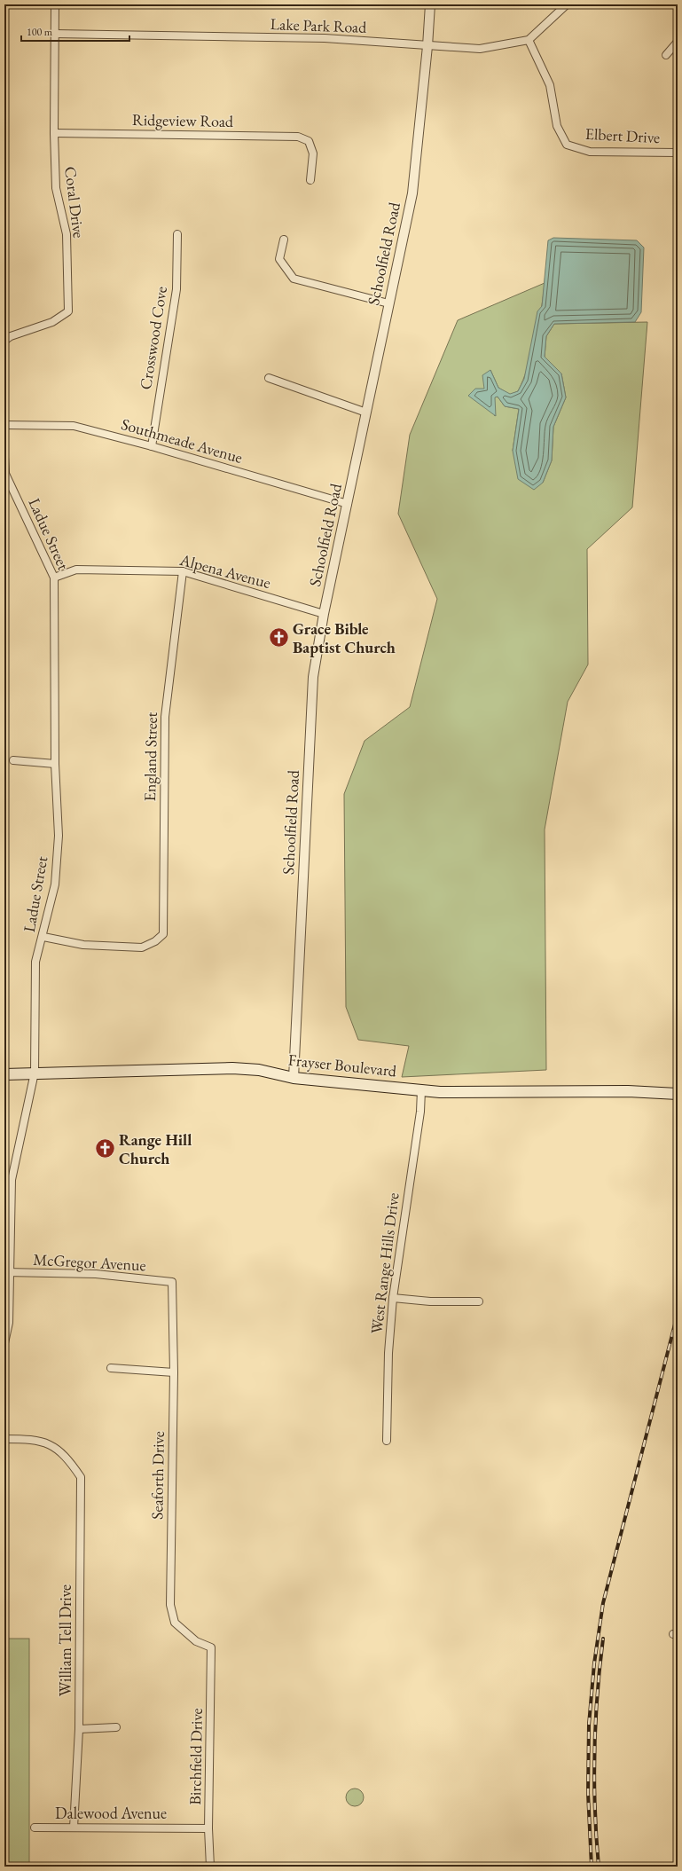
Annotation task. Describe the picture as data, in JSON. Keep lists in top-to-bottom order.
{
  "streets": {
    "main road": ["Frayser Boulevard"],
    "street": [
      "Lake Park Road",
      "Ridgeview Road",
      "Elbert Drive",
      "Coral Drive",
      "Schoolfield Road",
      "Crosswood Cove",
      "Southmeade Avenue",
      "Ladue Street",
      "Alpena Avenue",
      "England Street",
      "McGregor Avenue",
      "West Range Hills Drive",
      "Seaforth Drive",
      "William Tell Drive",
      "Birchfield Drive",
      "Dalewood Avenue"
    ]
  },
  "crossings": [
    ["Lake Park Road", "Elbert Drive"],
    ["Lake Park Road", "Coral Drive"],
    ["Lake Park Road", "Schoolfield Road"],
    ["Ridgeview Road", "Coral Drive"],
    ["Schoolfield Road", "Southmeade Avenue"],
    ["Schoolfield Road", "Alpena Avenue"],
    ["Schoolfield Road", "Frayser Boulevard"],
    ["Crosswood Cove", "Southmeade Avenue"],
    ["Ladue Street", "Alpena Avenue"],
    ["Ladue Street", "England Street"],
    ["Ladue Street", "Frayser Boulevard"],
    ["Ladue Street", "McGregor Avenue"],
    ["Alpena Avenue", "England Street"],
    ["Frayser Boulevard", "West Range Hills Drive"],
    ["McGregor Avenue", "Seaforth Drive"],
    ["Seaforth Drive", "Birchfield Drive"],
    ["William Tell Drive", "Dalewood Avenue"],
    ["Birchfield Drive", "Dalewood Avenue"]
  ],
  "places": {
    "church": ["Grace Bible Baptist Church", "Range Hill Church"]
  },
  "scale_bar": "100 m"
}
